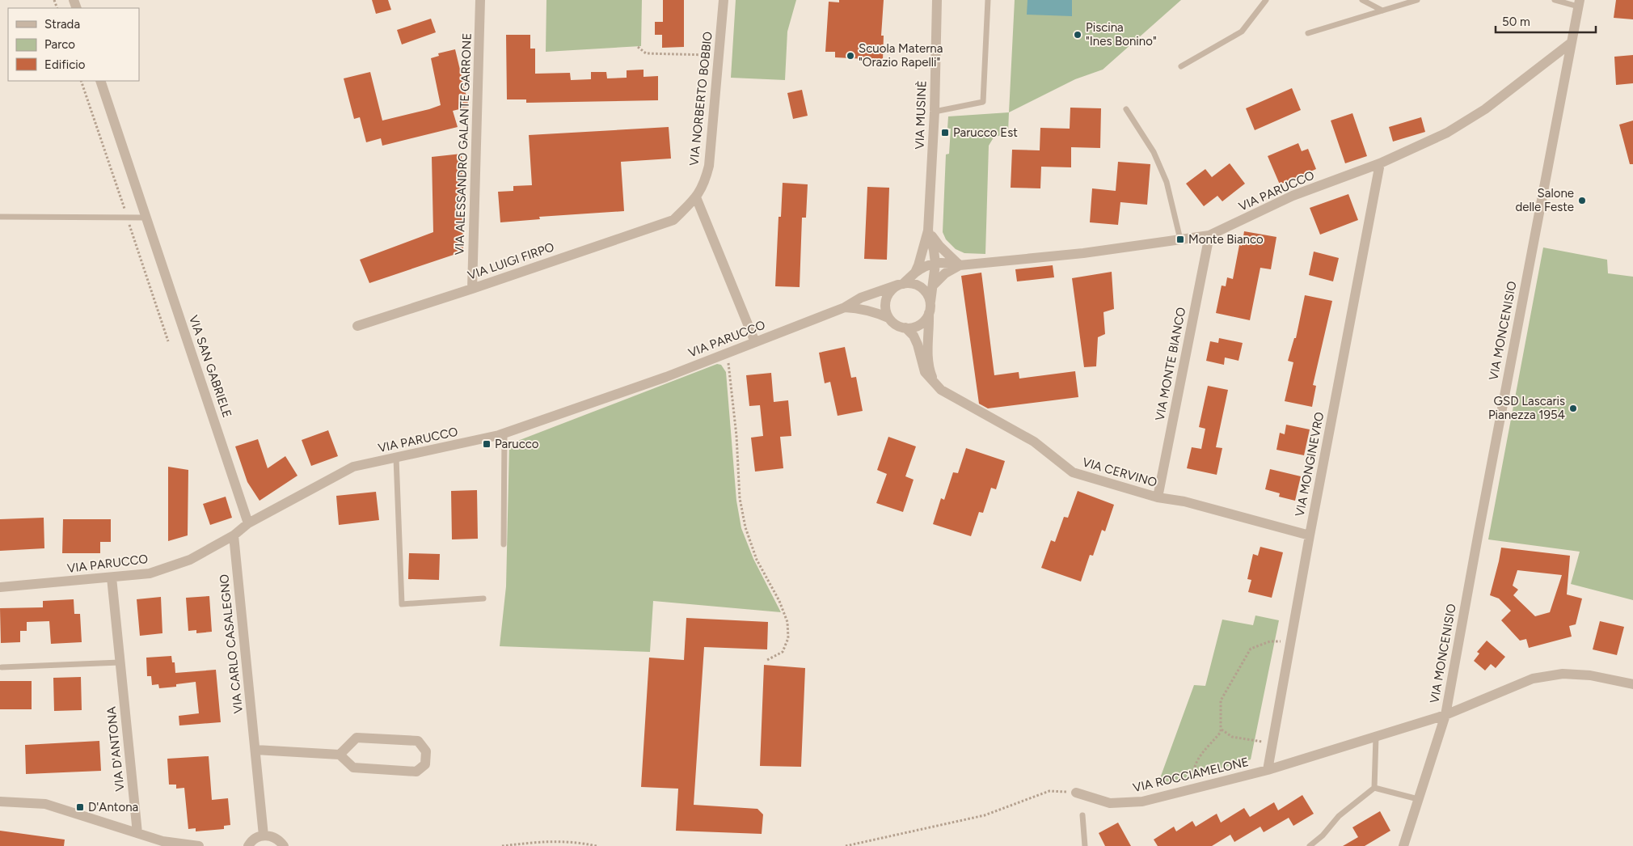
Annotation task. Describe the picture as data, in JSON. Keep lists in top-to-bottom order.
{
  "streets": {
    "street": [
      "VIA NORBERTO BOBBIO",
      "VIA MUSINÈ",
      "VIA ALESSANDRO GALANTE GARRONE",
      "VIA PARUCCO",
      "VIA LUIGI FIRPO",
      "VIA MONCENISIO",
      "VIA MONTE BIANCO",
      "VIA SAN GABRIELE",
      "VIA MONGINEVRO",
      "VIA CERVINO",
      "VIA CARLO CASALEGNO",
      "VIA D'ANTONA",
      "VIA ROCCIAMELONE"
    ]
  },
  "crossings": [
    ["VIA NORBERTO BOBBIO", "VIA LUIGI FIRPO"],
    ["VIA ALESSANDRO GALANTE GARRONE", "VIA LUIGI FIRPO"],
    ["VIA PARUCCO", "VIA MONCENISIO"],
    ["VIA PARUCCO", "VIA MONTE BIANCO"],
    ["VIA PARUCCO", "VIA SAN GABRIELE"],
    ["VIA PARUCCO", "VIA MONGINEVRO"],
    ["VIA PARUCCO", "VIA CERVINO"],
    ["VIA PARUCCO", "VIA CARLO CASALEGNO"],
    ["VIA PARUCCO", "VIA D'ANTONA"],
    ["VIA MONCENISIO", "VIA ROCCIAMELONE"],
    ["VIA MONTE BIANCO", "VIA CERVINO"],
    ["VIA MONGINEVRO", "VIA CERVINO"],
    ["VIA MONGINEVRO", "VIA ROCCIAMELONE"]
  ],
  "places": {
    "other": [
      "Piscina \"Ines Bonino\"",
      "Scuola Materna \"Orazio Rapelli\"",
      "Salone delle Feste",
      "GSD Lascaris Pianezza 1954"
    ],
    "transit": [
      "Parucco Est",
      "Monte Bianco",
      "Parucco",
      "D'Antona"
    ]
  },
  "legend": ["Strada", "Parco", "Edificio"],
  "scale_bar": "50 m"
}
